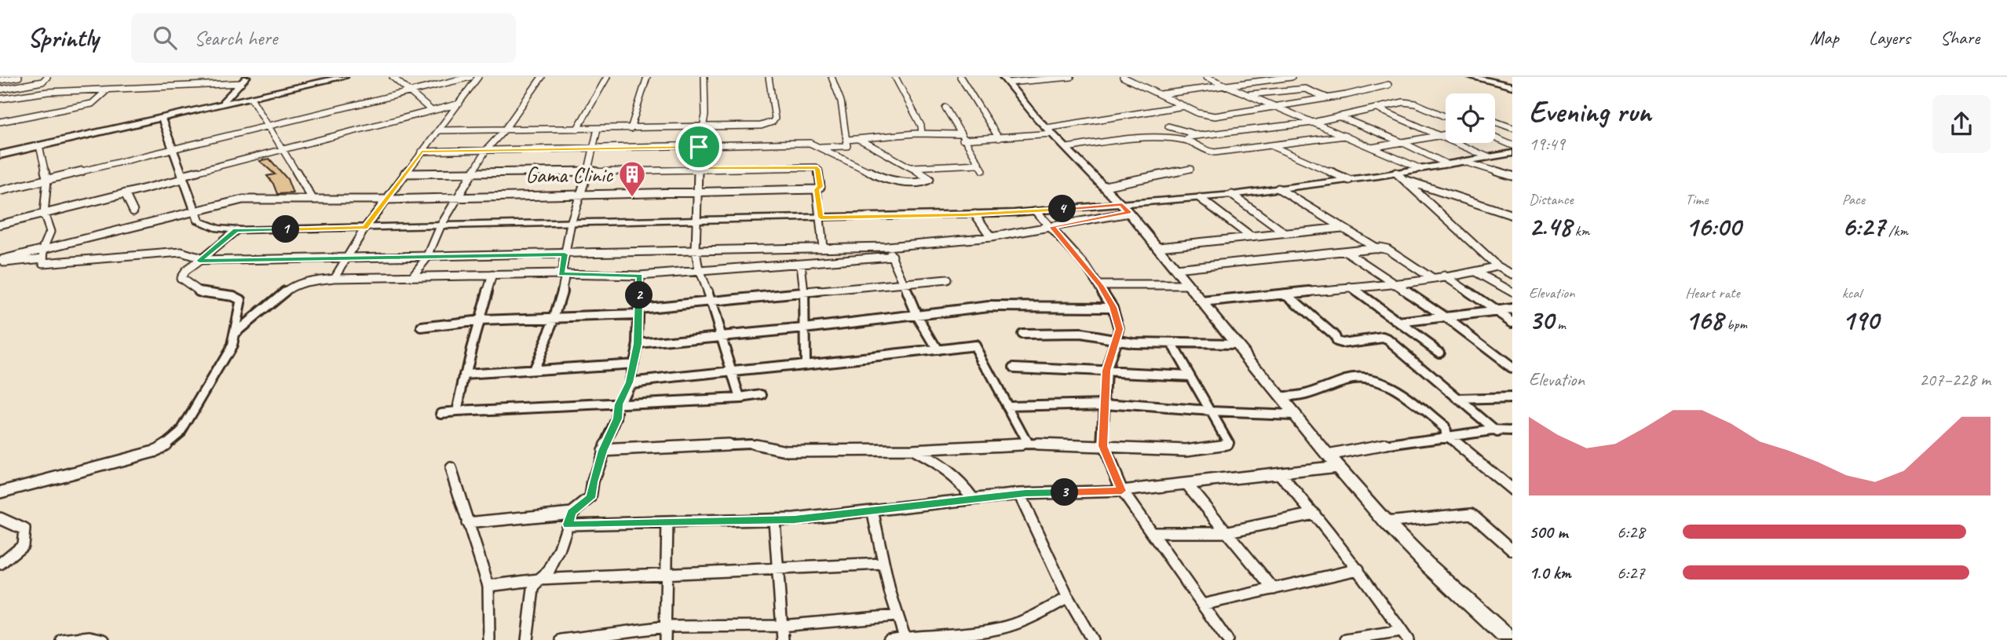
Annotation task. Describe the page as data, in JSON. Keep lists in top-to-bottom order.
{
  "places": {
    "building": ["Gama Clinic"]
  },
  "page": {
    "header": "Sprintly",
    "search": "Search here",
    "nav": ["Map", "Layers", "Share"],
    "heading": ["Evening run", "19:49"],
    "stats": [
      ["Distance", "2.48 km"],
      ["Time", "16:00"],
      ["Pace", "6:27 /km"],
      ["Elevation", "30 m"],
      ["Heart rate", "168 bpm"],
      ["kcal", "190"]
    ],
    "pins": [
      "4",
      "1",
      "2",
      "3"
    ],
    "chart": ["Elevation", "207–228 m"],
    "list": [
      {
        "name": "500 m",
        "note": "6:28"
      },
      {
        "name": "1.0 km",
        "note": "6:27"
      }
    ]
  }
}
